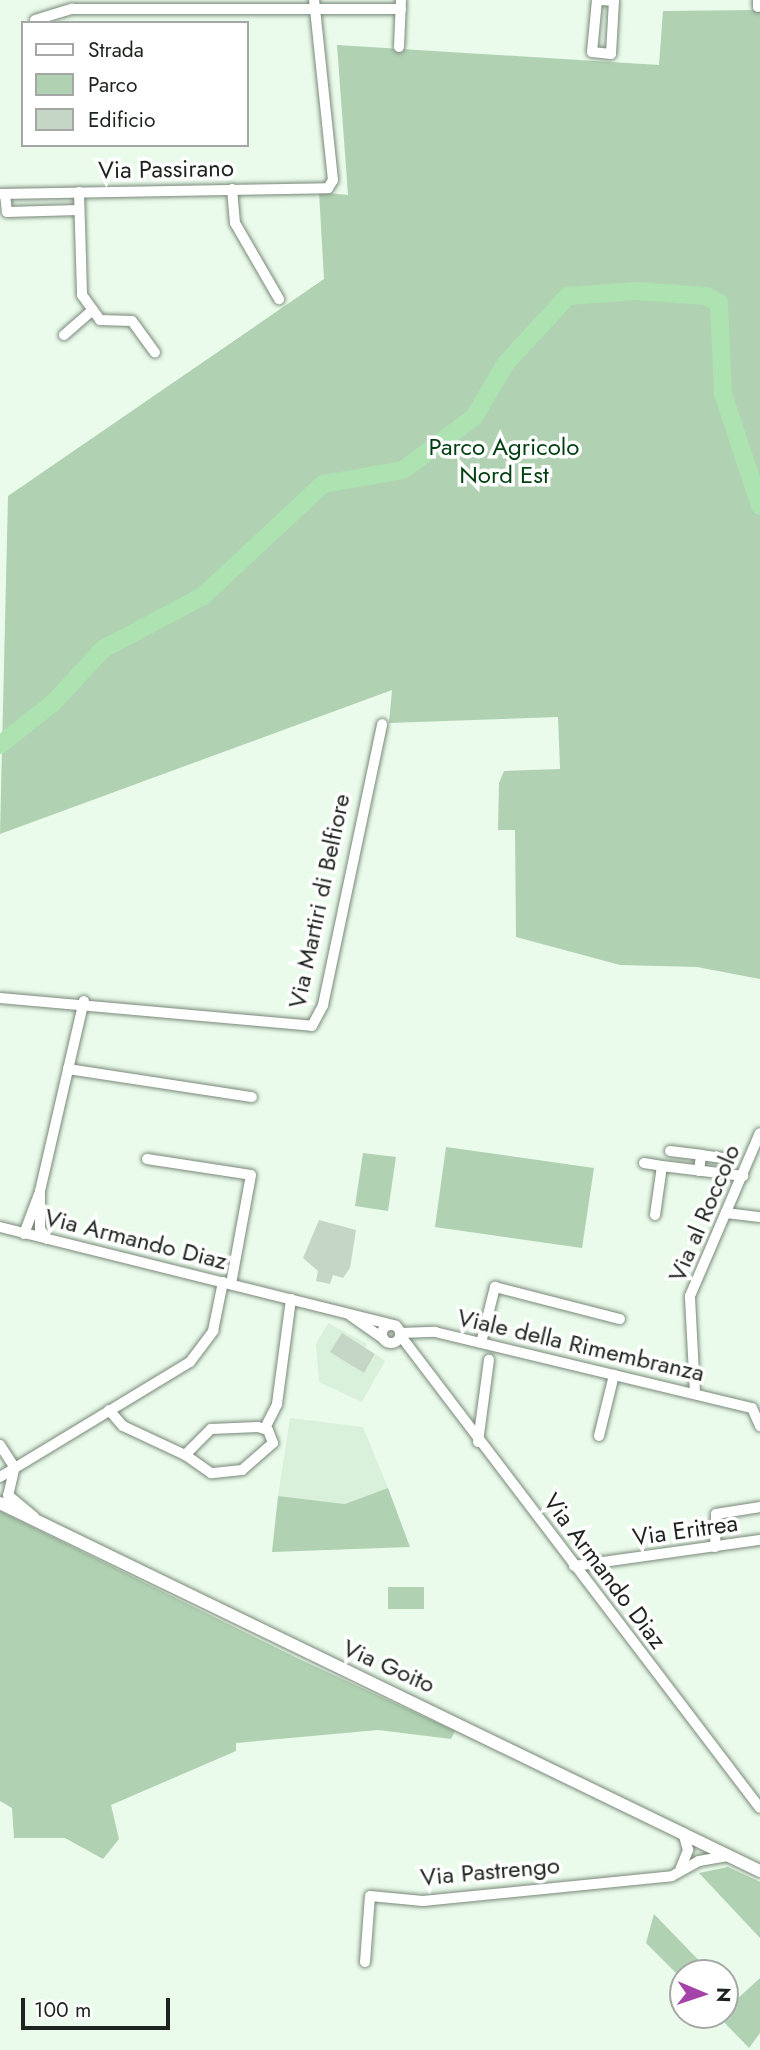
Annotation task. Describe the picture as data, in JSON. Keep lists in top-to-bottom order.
{
  "streets": {
    "street": [
      "Via Passirano",
      "Via Martiri di Belfiore",
      "Via al Roccolo",
      "Via Armando Diaz",
      "Viale della Rimembranza",
      "Via Eritrea",
      "Via Goito",
      "Via Pastrengo"
    ]
  },
  "crossings": [
    ["Via al Roccolo", "Viale della Rimembranza"],
    ["Via Armando Diaz", "Viale della Rimembranza"],
    ["Via Armando Diaz", "Via Eritrea"],
    ["Via Goito", "Via Pastrengo"]
  ],
  "parks": ["Parco Agricolo Nord Est"],
  "legend": ["Strada", "Parco", "Edificio"],
  "scale_bar": "100 m",
  "north": "right"
}
